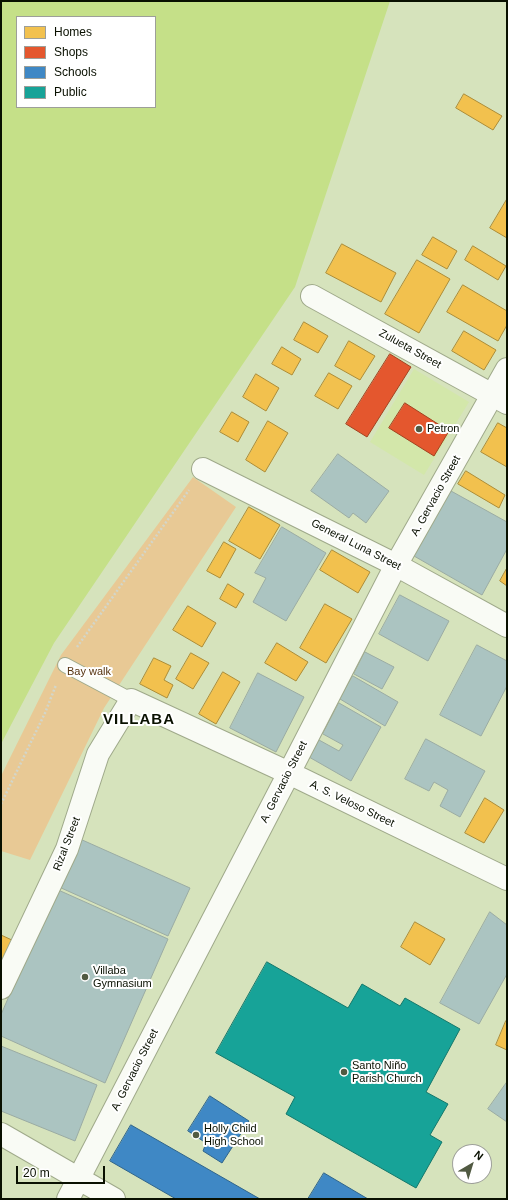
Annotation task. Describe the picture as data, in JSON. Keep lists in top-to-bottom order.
{
  "streets": {
    "street": [
      "Zulueta Street",
      "A. Gervacio Street",
      "General Luna Street",
      "A. S. Veloso Street",
      "Rizal Street"
    ]
  },
  "crossings": [
    ["Zulueta Street", "A. Gervacio Street"],
    ["A. Gervacio Street", "General Luna Street"],
    ["A. Gervacio Street", "A. S. Veloso Street"],
    ["A. S. Veloso Street", "Rizal Street"]
  ],
  "districts": ["VILLABA"],
  "parks": ["Bay walk"],
  "places": [
    "Petron",
    "Villaba Gymnasium",
    "Santo Niño Parish Church",
    "Holly Child High School"
  ],
  "legend": [
    "Homes",
    "Shops",
    "Schools",
    "Public"
  ],
  "scale_bar": "20 m",
  "north": "top right"
}
